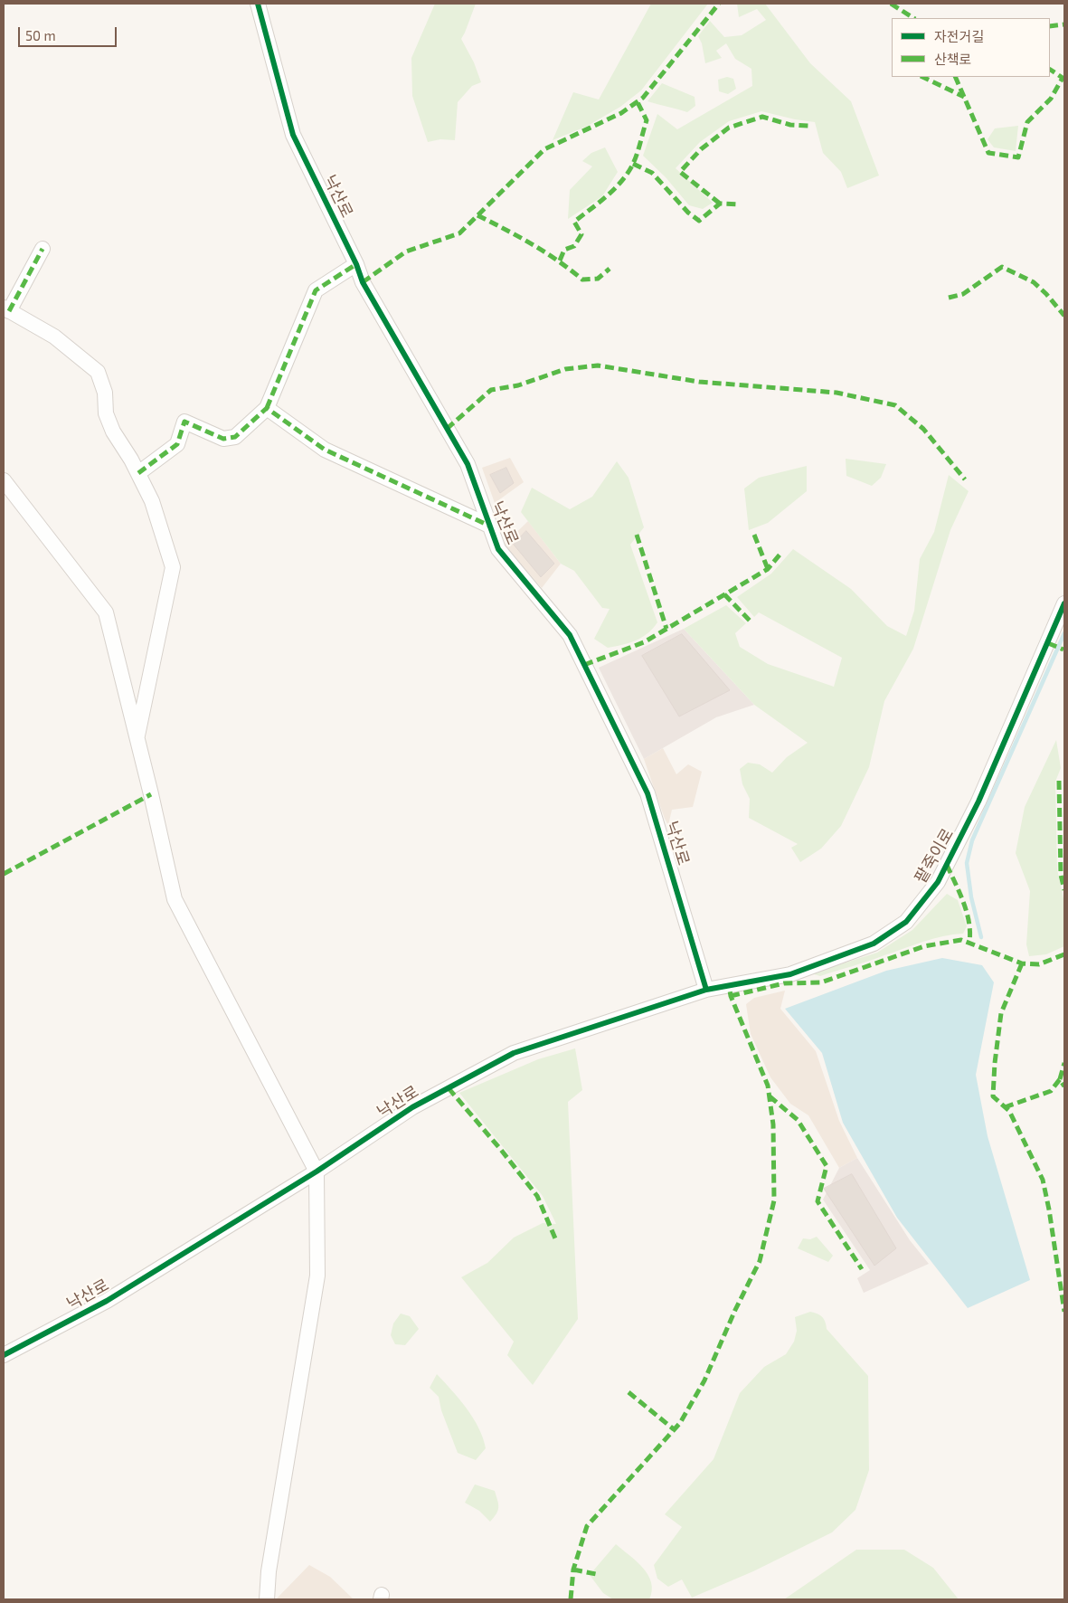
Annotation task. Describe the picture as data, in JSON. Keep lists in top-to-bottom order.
{
  "streets": {
    "street": ["낙산로", "팥죽이로"]
  },
  "crossings": [
    ["낙산로", "팥죽이로"]
  ],
  "legend": ["자전거길", "산책로"],
  "scale_bar": "50 m"
}
